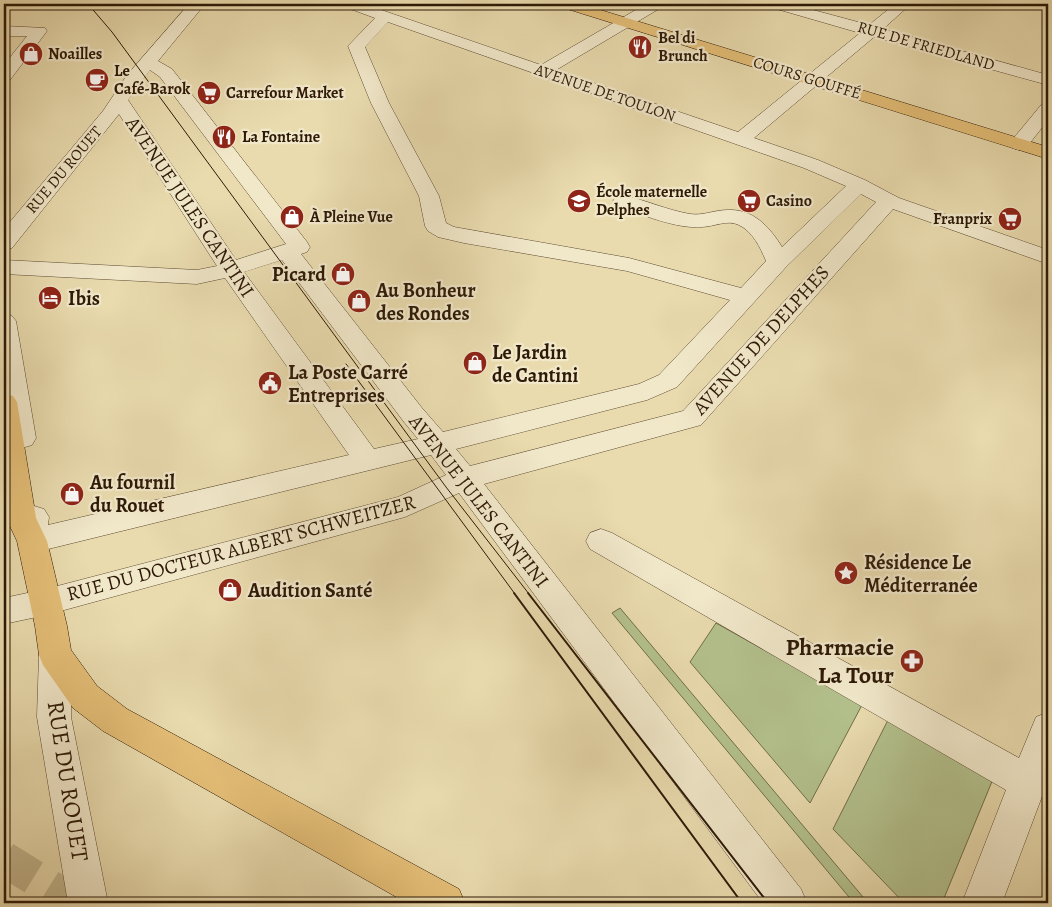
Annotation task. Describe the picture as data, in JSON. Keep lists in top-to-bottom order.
{
  "streets": {
    "main road": ["COURS GOUFFÉ", "RUE DU ROUET"],
    "street": [
      "RUE DE FRIEDLAND",
      "AVENUE DE TOULON",
      "AVENUE JULES CANTINI",
      "AVENUE DE DELPHES",
      "RUE DU DOCTEUR ALBERT SCHWEITZER"
    ]
  },
  "crossings": [
    ["AVENUE DE TOULON", "AVENUE DE DELPHES"],
    ["RUE DU ROUET", "AVENUE JULES CANTINI"],
    ["RUE DU ROUET", "RUE DU DOCTEUR ALBERT SCHWEITZER"],
    ["AVENUE JULES CANTINI", "AVENUE DE DELPHES"],
    ["AVENUE JULES CANTINI", "RUE DU DOCTEUR ALBERT SCHWEITZER"],
    ["AVENUE DE DELPHES", "RUE DU DOCTEUR ALBERT SCHWEITZER"]
  ],
  "places": {
    "restaurant": ["Bel di Brunch", "La Fontaine"],
    "shop": [
      "Noailles",
      "À Pleine Vue",
      "Picard",
      "Au Bonheur des Rondes",
      "Le Jardin de Cantini",
      "Au fournil du Rouet",
      "Audition Santé"
    ],
    "cafe": ["Le Café-Barok"],
    "supermarket": ["Carrefour Market", "Casino", "Franprix"],
    "school or university": ["École maternelle Delphes"],
    "hotel": ["Ibis"],
    "public building": ["La Poste Carré Entreprises"],
    "place": ["Résidence Le Méditerranée"],
    "pharmacy": ["Pharmacie La Tour"]
  }
}
